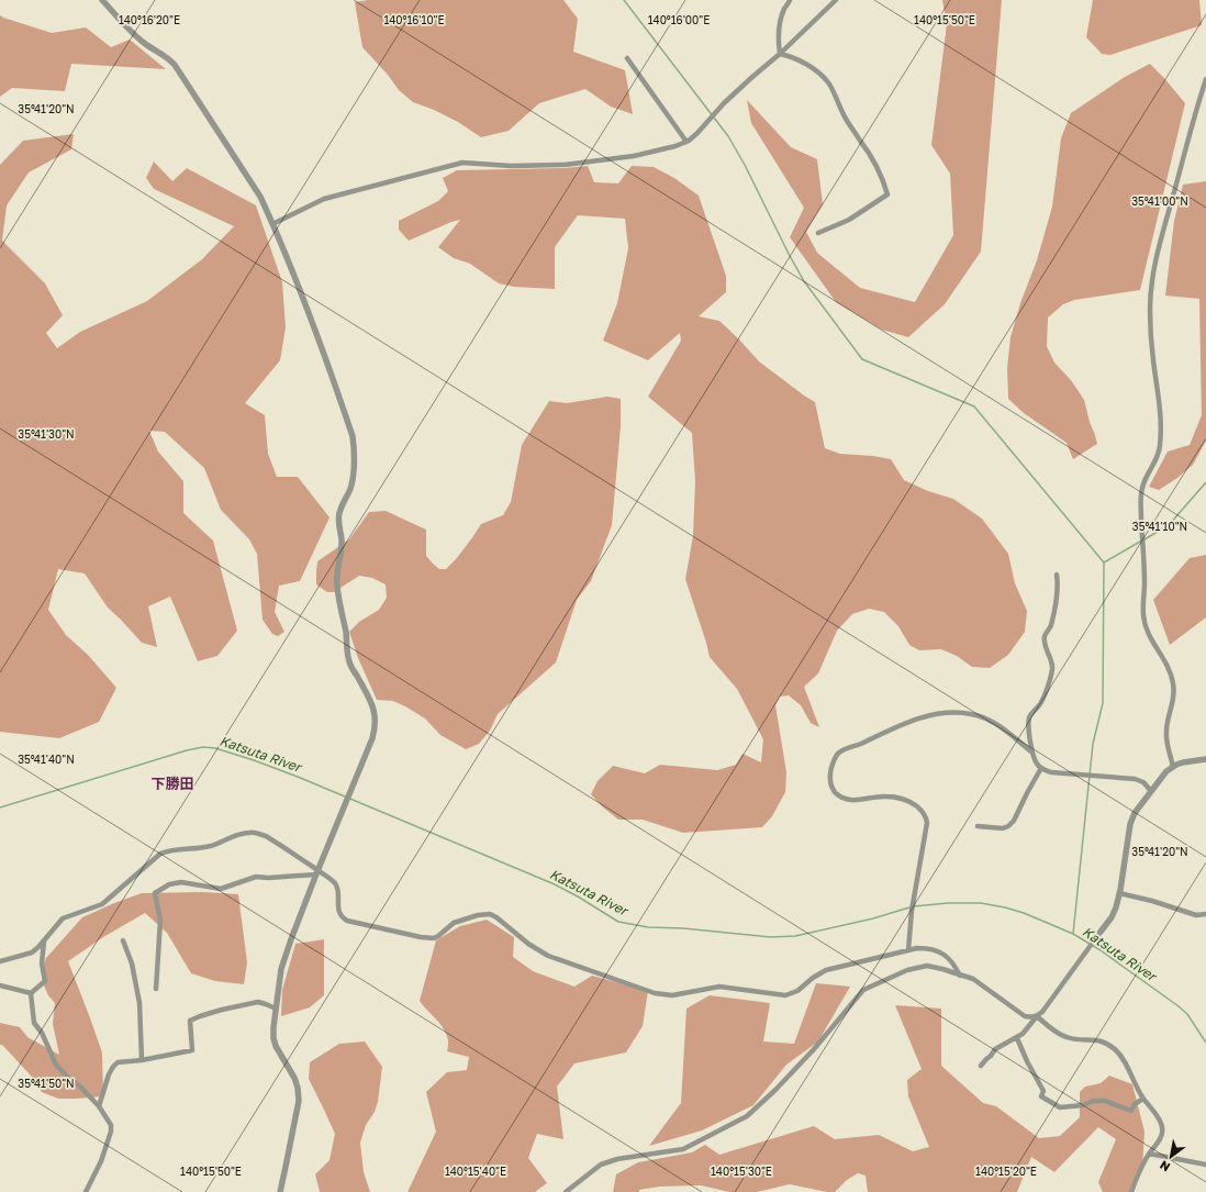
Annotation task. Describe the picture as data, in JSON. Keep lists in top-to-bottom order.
{
  "districts": ["下勝田"],
  "water": ["Katsuta River"],
  "north": "bottom left",
  "coordinates": [
    "140°16'20\"E",
    "140°16'10\"E",
    "140°16'00\"E",
    "140°15'50\"E",
    "35°41'20\"N",
    "35°41'00\"N",
    "35°41'30\"N",
    "35°41'10\"N",
    "35°41'40\"N",
    "35°41'50\"N",
    "140°15'40\"E",
    "140°15'30\"E",
    "140°15'20\"E"
  ]
}
